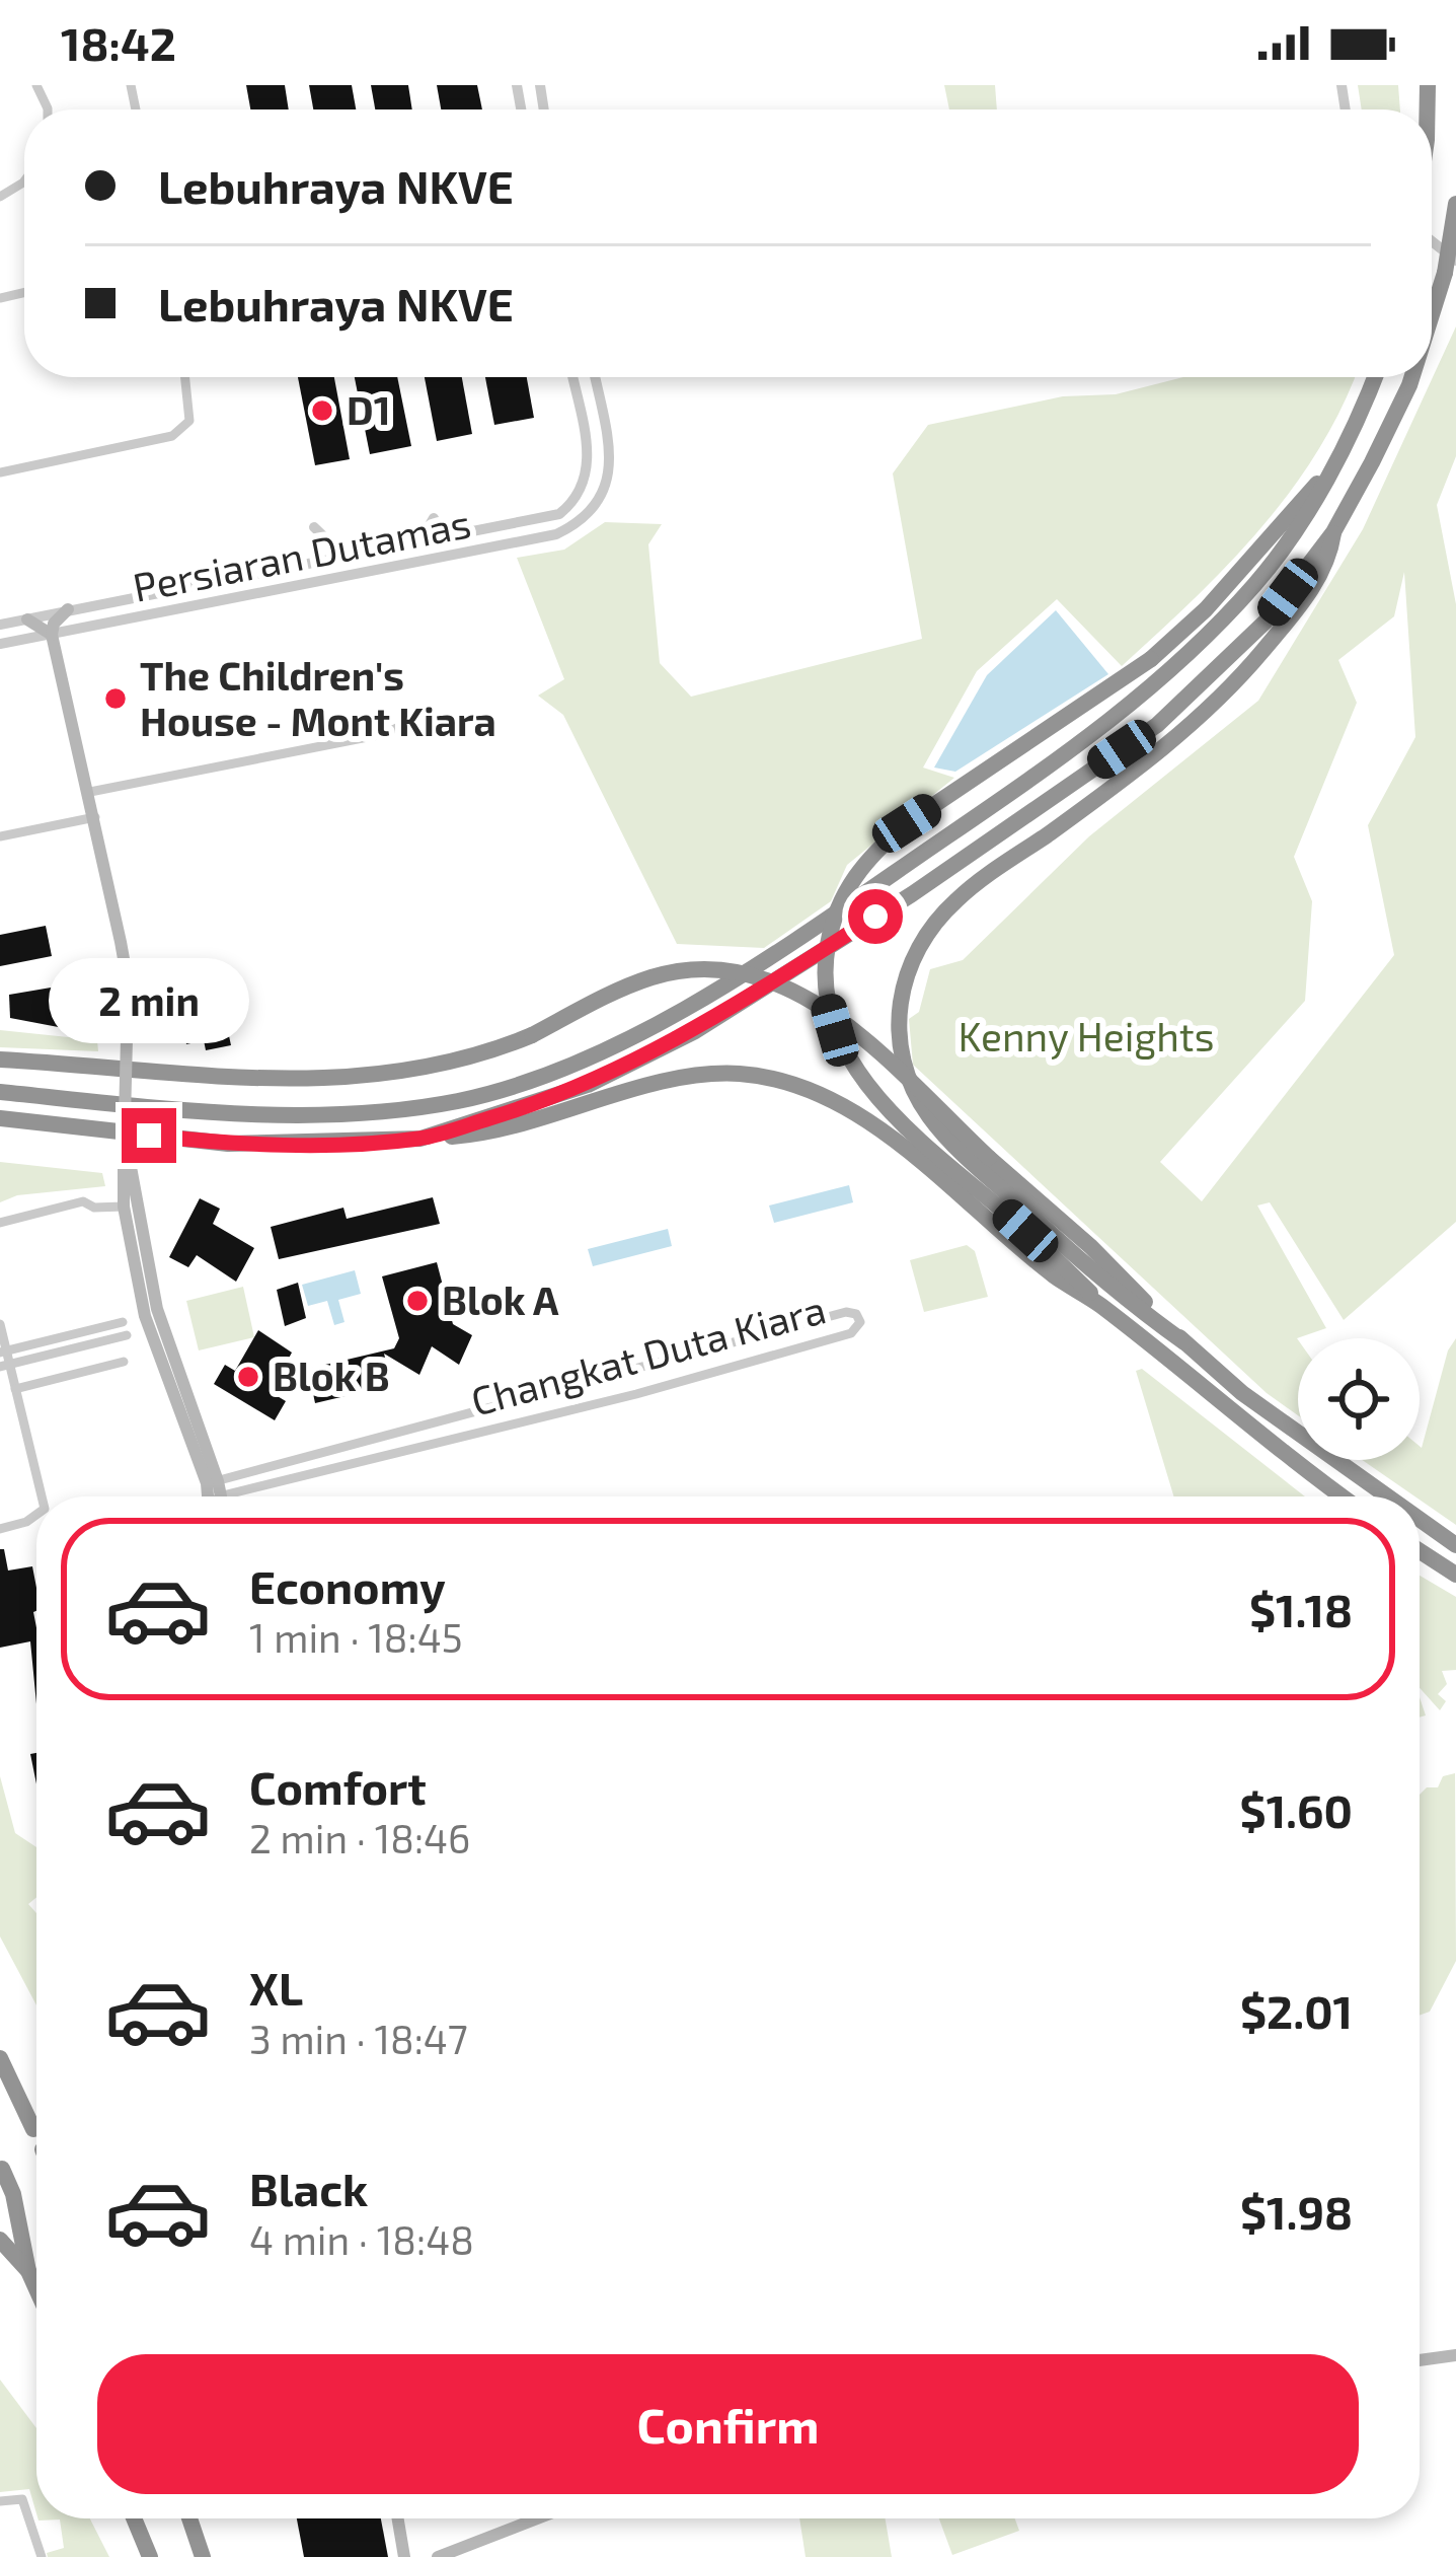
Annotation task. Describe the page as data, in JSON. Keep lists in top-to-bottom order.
{
  "streets": {
    "street": ["Persiaran Dutamas", "Changkat Duta Kiara"]
  },
  "parks": ["Kenny Heights"],
  "places": [
    "D1",
    "The Children's House - Mont Kiara",
    "Blok A",
    "Blok B"
  ],
  "page": {
    "status": "18:42",
    "banner": ["Lebuhraya NKVE", "Lebuhraya NKVE"],
    "bubble": "2 min",
    "list": [
      {
        "name": "Economy",
        "note": "1 min · 18:45",
        "value": "$1.18"
      },
      {
        "name": "Comfort",
        "note": "2 min · 18:46",
        "value": "$1.60"
      },
      {
        "name": "XL",
        "note": "3 min · 18:47",
        "value": "$2.01"
      },
      {
        "name": "Black",
        "note": "4 min · 18:48",
        "value": "$1.98"
      }
    ],
    "buttons": "Confirm"
  }
}
